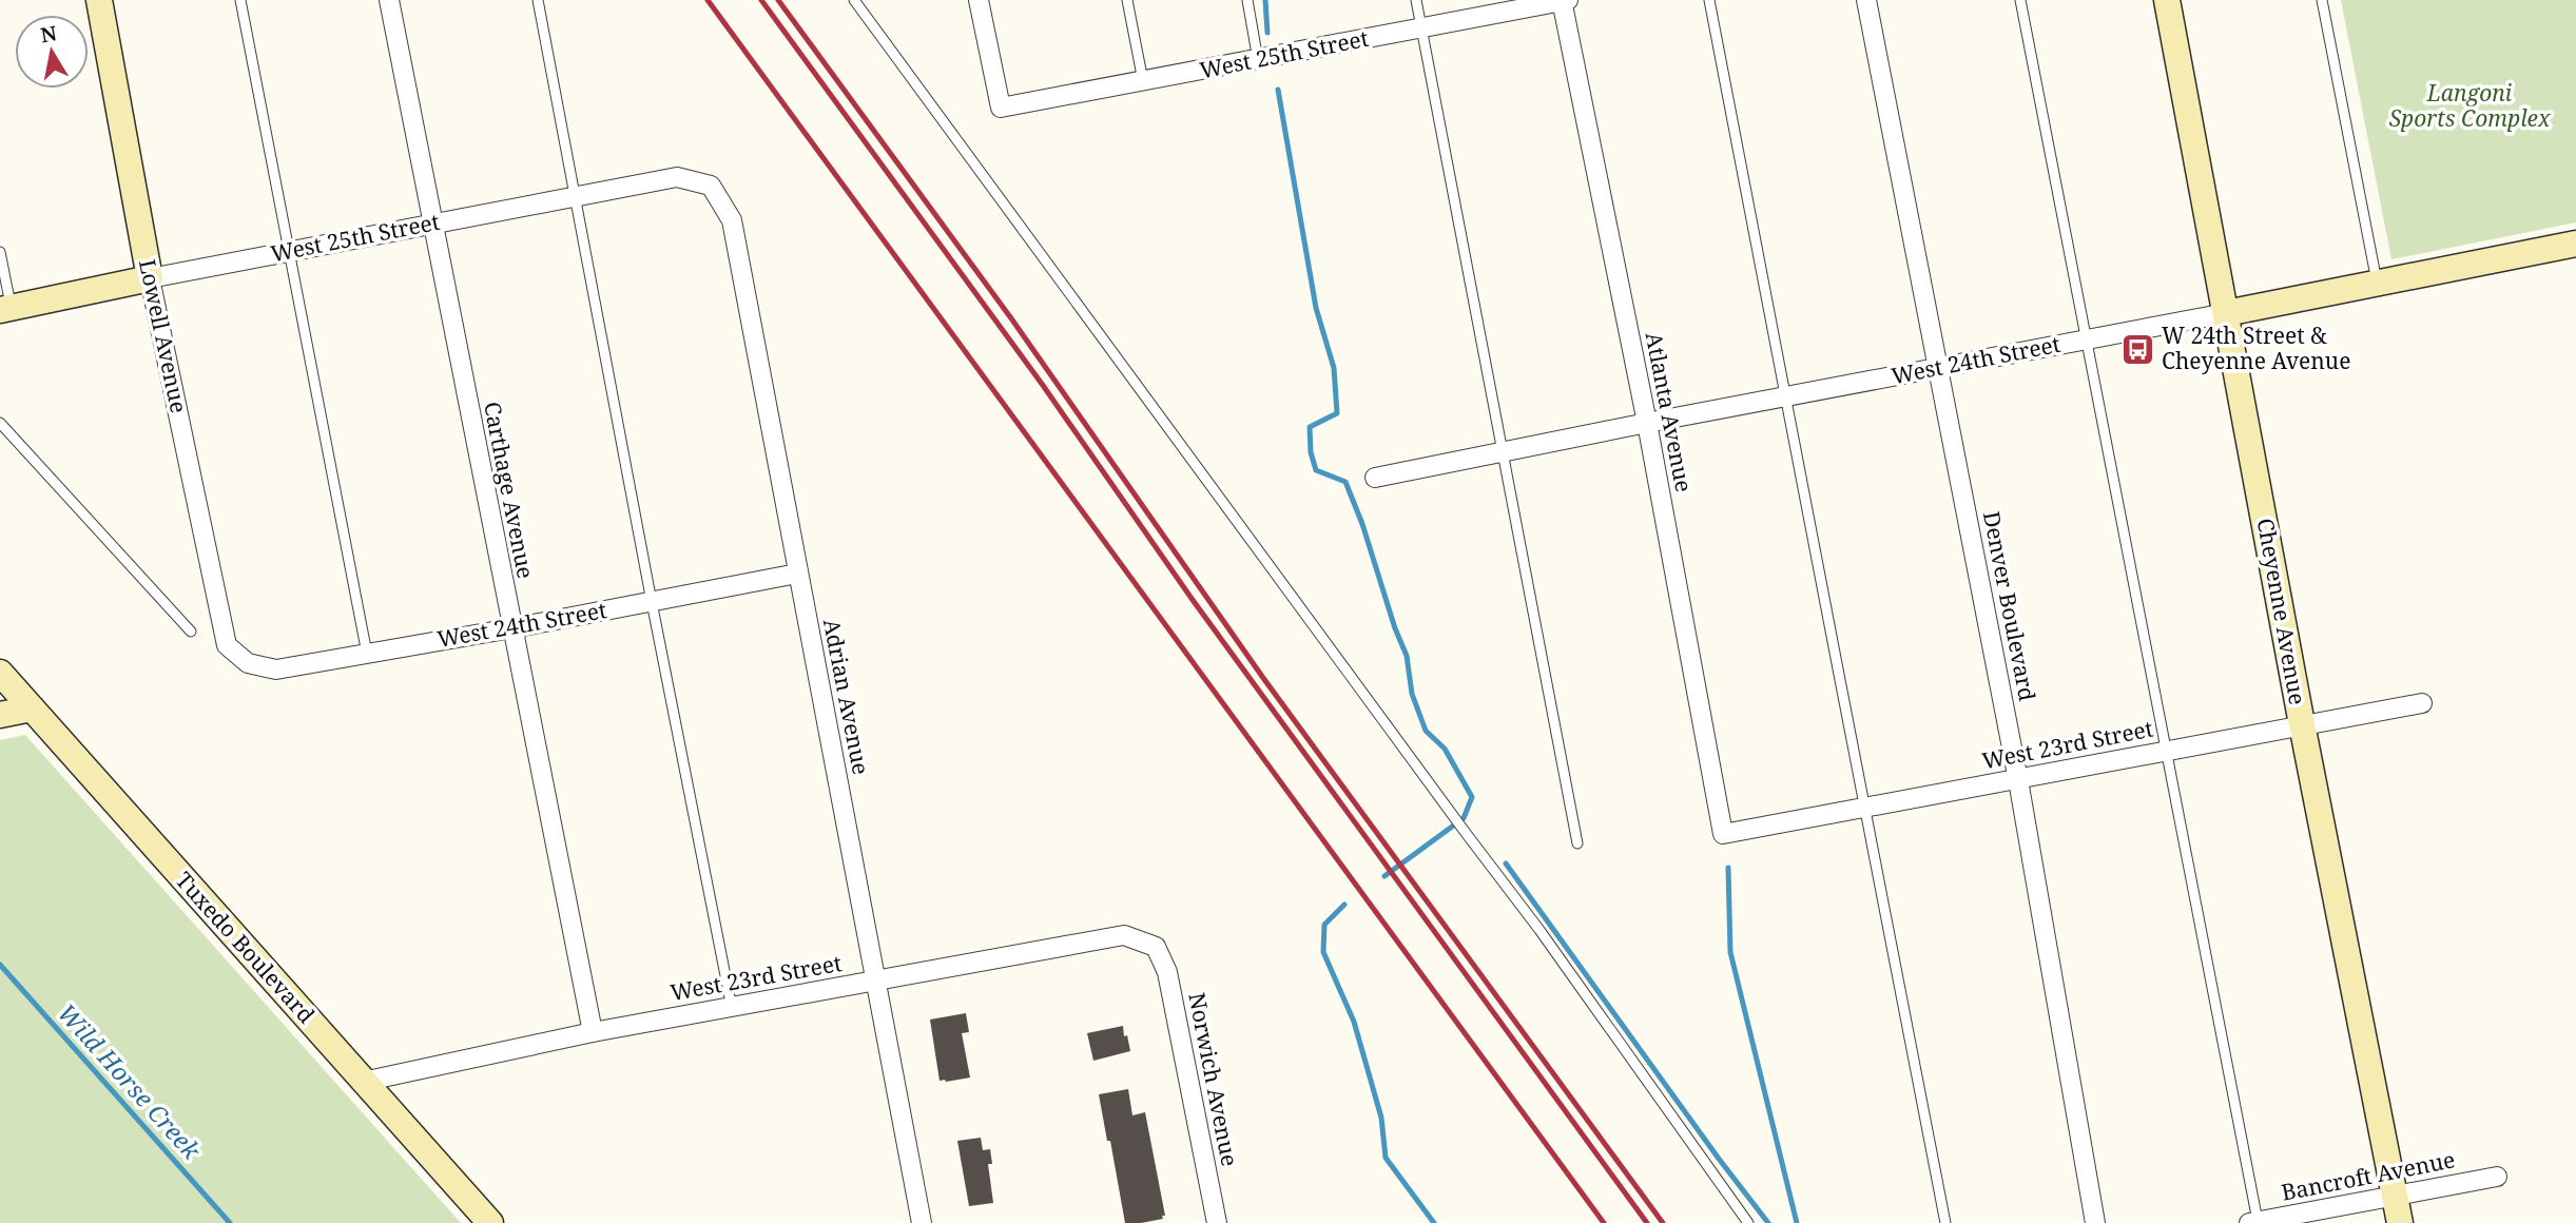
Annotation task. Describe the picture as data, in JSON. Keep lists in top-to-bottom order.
{
  "streets": {
    "street": [
      "West 25th Street",
      "Lowell Avenue",
      "West 24th Street",
      "Atlanta Avenue",
      "Carthage Avenue",
      "Denver Boulevard",
      "Cheyenne Avenue",
      "Adrian Avenue",
      "West 23rd Street",
      "Tuxedo Boulevard",
      "Norwich Avenue",
      "Bancroft Avenue"
    ]
  },
  "crossings": [
    ["West 25th Street", "Lowell Avenue"],
    ["West 25th Street", "Atlanta Avenue"],
    ["West 25th Street", "Carthage Avenue"],
    ["West 25th Street", "Adrian Avenue"],
    ["Lowell Avenue", "West 24th Street"],
    ["West 24th Street", "Atlanta Avenue"],
    ["West 24th Street", "Carthage Avenue"],
    ["West 24th Street", "Denver Boulevard"],
    ["West 24th Street", "Cheyenne Avenue"],
    ["West 24th Street", "Adrian Avenue"],
    ["Atlanta Avenue", "West 23rd Street"],
    ["Carthage Avenue", "West 23rd Street"],
    ["Denver Boulevard", "West 23rd Street"],
    ["Cheyenne Avenue", "West 23rd Street"],
    ["Cheyenne Avenue", "Bancroft Avenue"],
    ["Adrian Avenue", "West 23rd Street"],
    ["West 23rd Street", "Tuxedo Boulevard"],
    ["West 23rd Street", "Norwich Avenue"]
  ],
  "water": ["Wild Horse Creek"],
  "parks": ["Langoni Sports Complex"],
  "places": {
    "bus stop": ["W 24th Street & Cheyenne Avenue"]
  },
  "north": "top"
}
